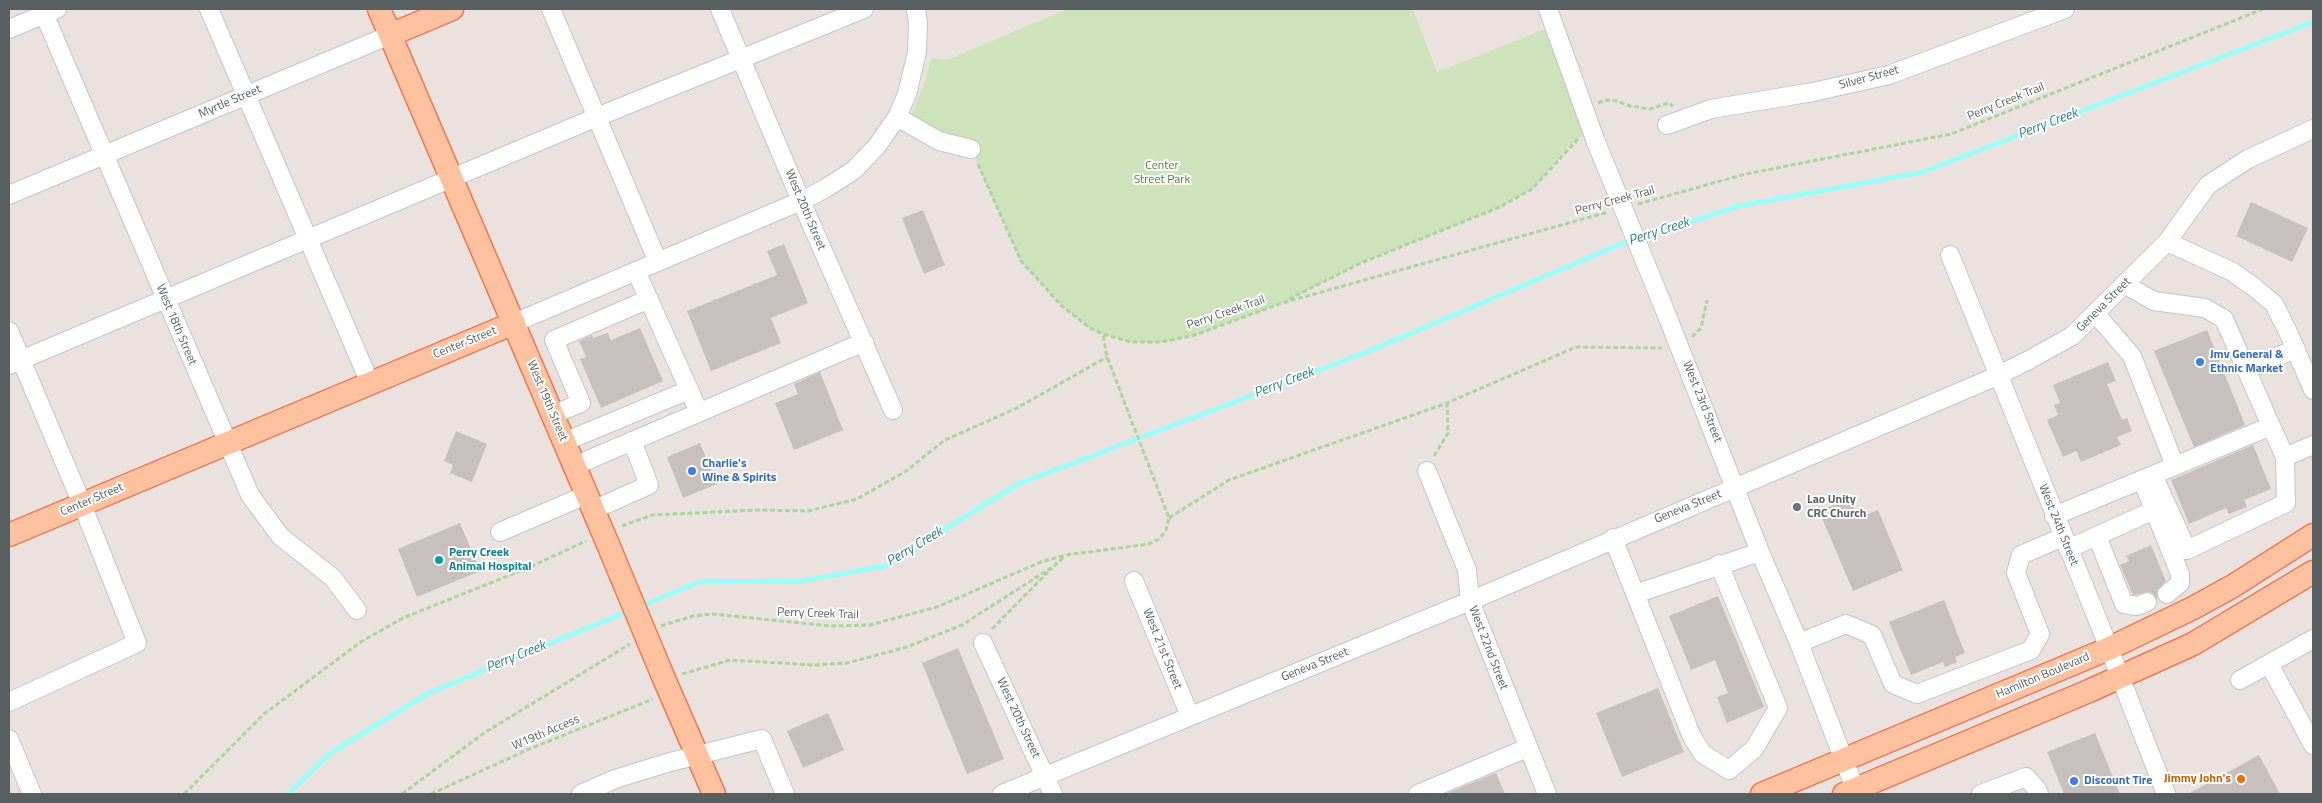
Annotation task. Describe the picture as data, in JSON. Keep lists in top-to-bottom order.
{
  "streets": {
    "main road": [
      "Myrtle Street",
      "Center Street",
      "West 19th Street",
      "Hamilton Boulevard"
    ],
    "street": [
      "Silver Street",
      "West 20th Street",
      "Geneva Street",
      "West 18th Street",
      "West 23rd Street",
      "West 24th Street",
      "West 22nd Street",
      "West 21st Street"
    ],
    "path": ["Perry Creek Trail", "W19th Access"]
  },
  "crossings": [
    ["Myrtle Street", "West 18th Street"],
    ["Myrtle Street", "West 19th Street"],
    ["West 20th Street", "Geneva Street"],
    ["West 20th Street", "Center Street"],
    ["Geneva Street", "West 23rd Street"],
    ["Geneva Street", "West 24th Street"],
    ["Geneva Street", "West 22nd Street"],
    ["Geneva Street", "West 21st Street"],
    ["West 18th Street", "Center Street"],
    ["Center Street", "West 19th Street"],
    ["West 19th Street", "W19th Access"],
    ["West 23rd Street", "Hamilton Boulevard"],
    ["West 24th Street", "Hamilton Boulevard"]
  ],
  "water": ["Perry Creek"],
  "parks": ["Center Street Park"],
  "places": [
    "Jmv General & Ethnic Market",
    "Charlie's Wine & Spirits",
    "Lao Unity CRC Church",
    "Perry Creek Animal Hospital",
    "Jimmy John's",
    "Discount Tire"
  ]
}
